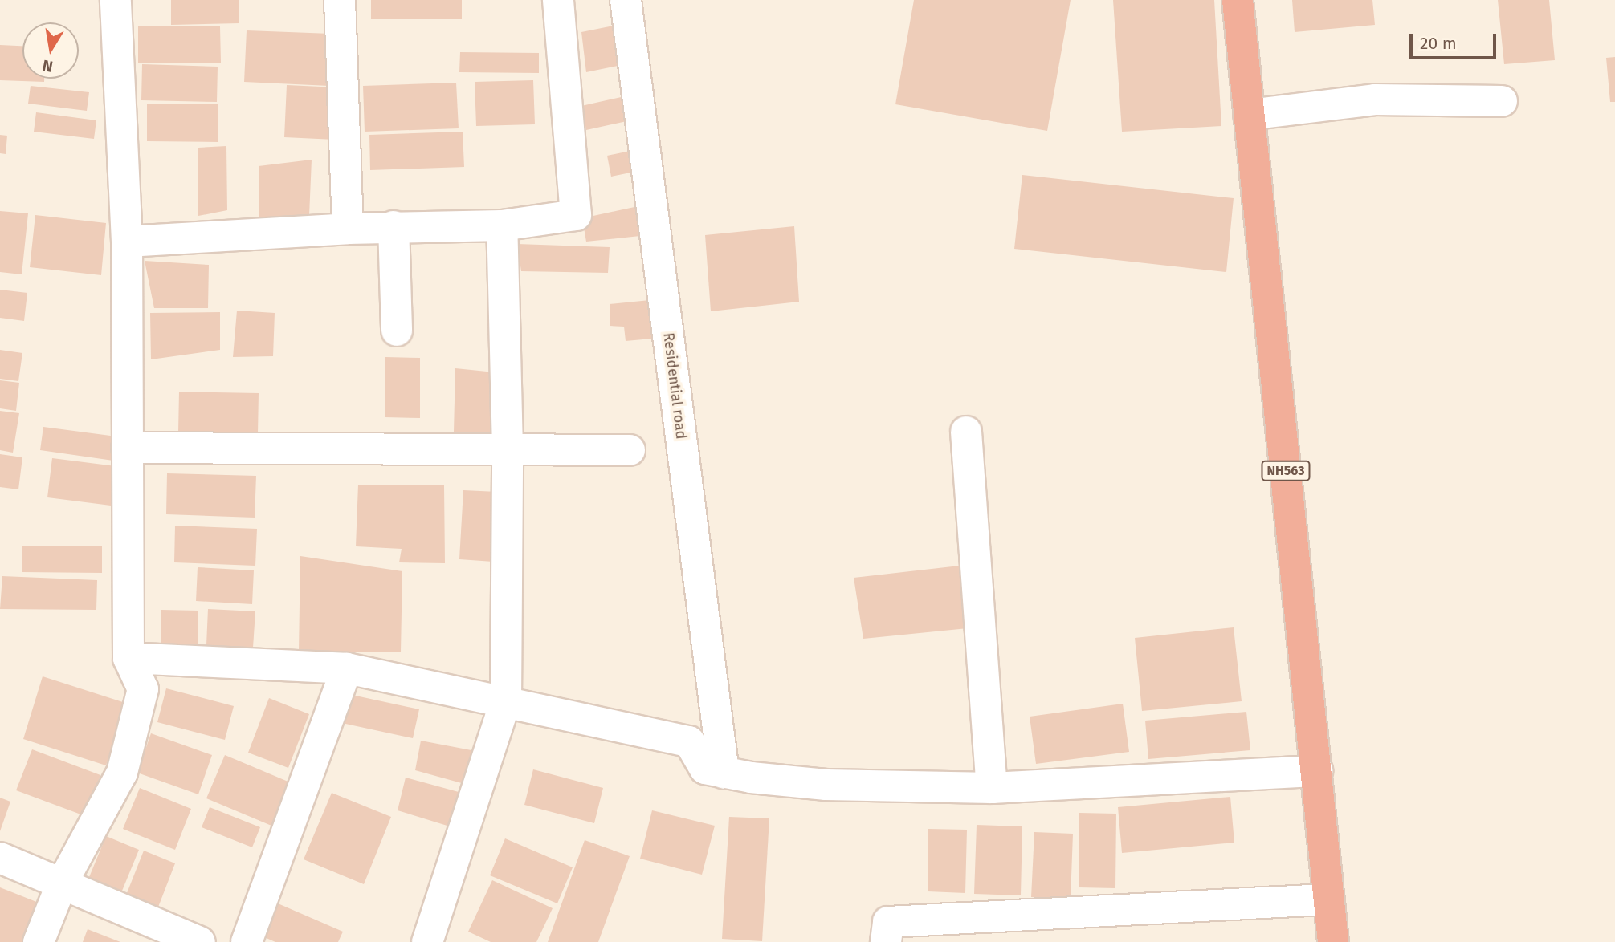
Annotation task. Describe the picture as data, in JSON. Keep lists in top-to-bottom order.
{
  "streets": {
    "highway": ["NH563"],
    "street": ["Residential road"]
  },
  "scale_bar": "20 m",
  "north": "bottom"
}
